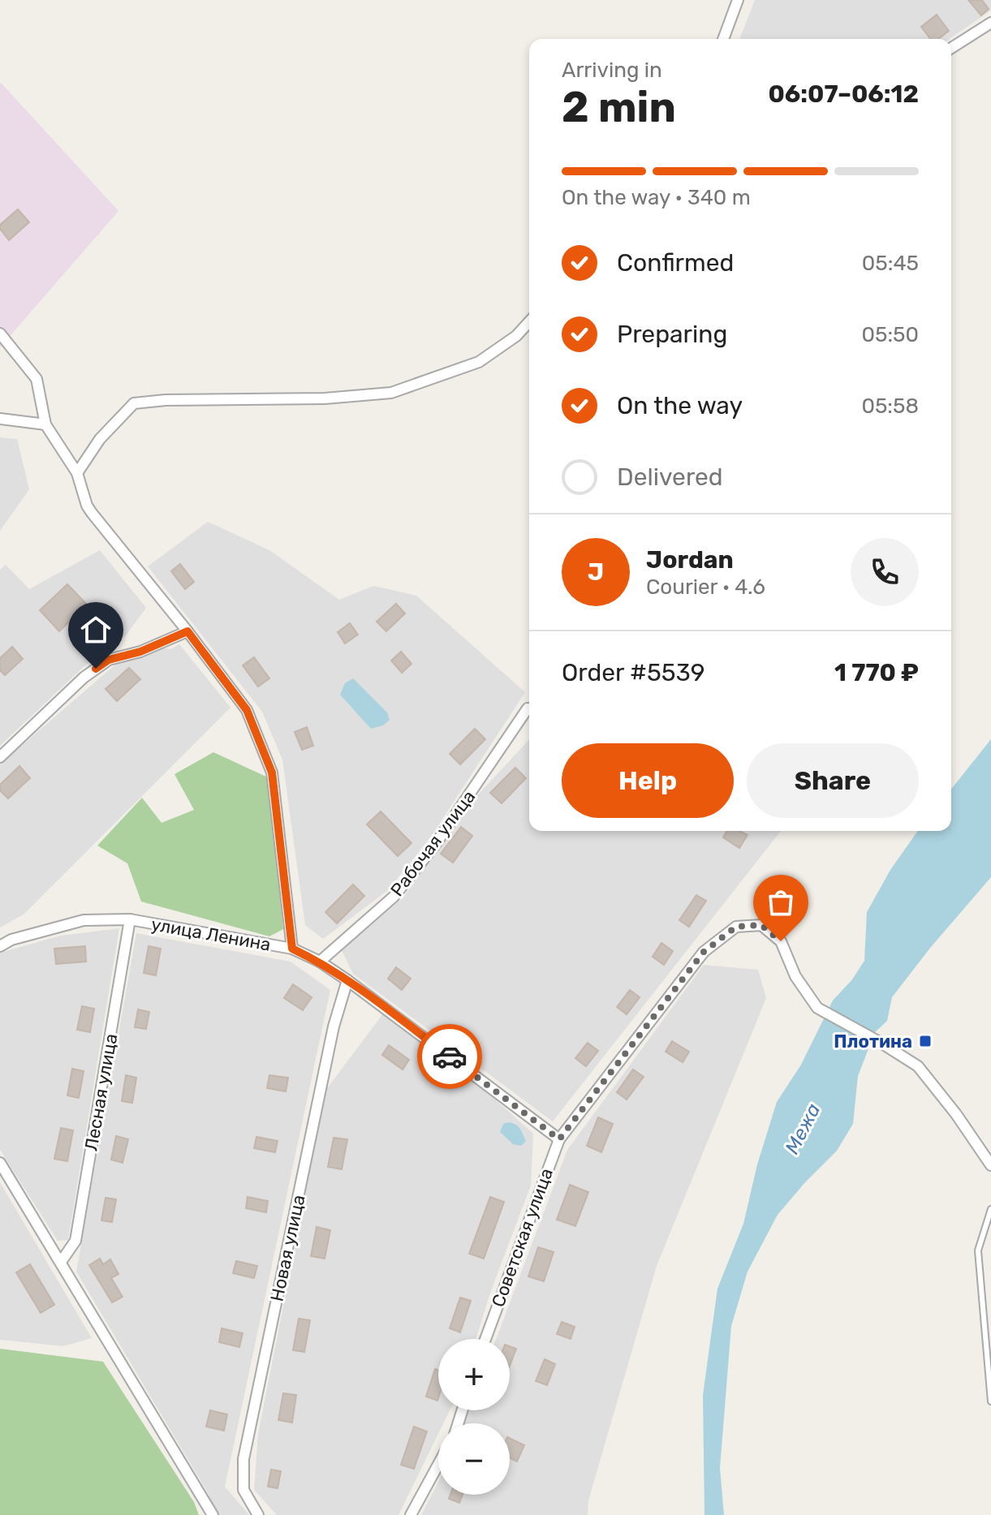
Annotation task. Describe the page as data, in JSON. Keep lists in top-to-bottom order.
{
  "streets": {
    "street": [
      "Рабочая улица",
      "улица Ленина",
      "Лесная улица",
      "Советская улица",
      "Новая улица"
    ]
  },
  "crossings": [
    ["Рабочая улица", "улица Ленина"],
    ["улица Ленина", "Лесная улица"],
    ["улица Ленина", "Советская улица"],
    ["улица Ленина", "Новая улица"]
  ],
  "water": ["Межа"],
  "places": {
    "transit": ["Плотина"]
  },
  "page": {
    "heading": ["2 min", "Arriving in", "06:07–06:12"],
    "panel": [
      "Jordan",
      "Courier · 4.6",
      "Order #5539",
      "1 770 ₽"
    ],
    "bar": "On the way · 340 m",
    "list": [
      ["Confirmed", "05:45"],
      ["Preparing", "05:50"],
      ["On the way", "05:58"],
      "Delivered"
    ],
    "round": "J",
    "buttons": ["Help", "Share"],
    "map_buttons": ["+", "−"]
  }
}
